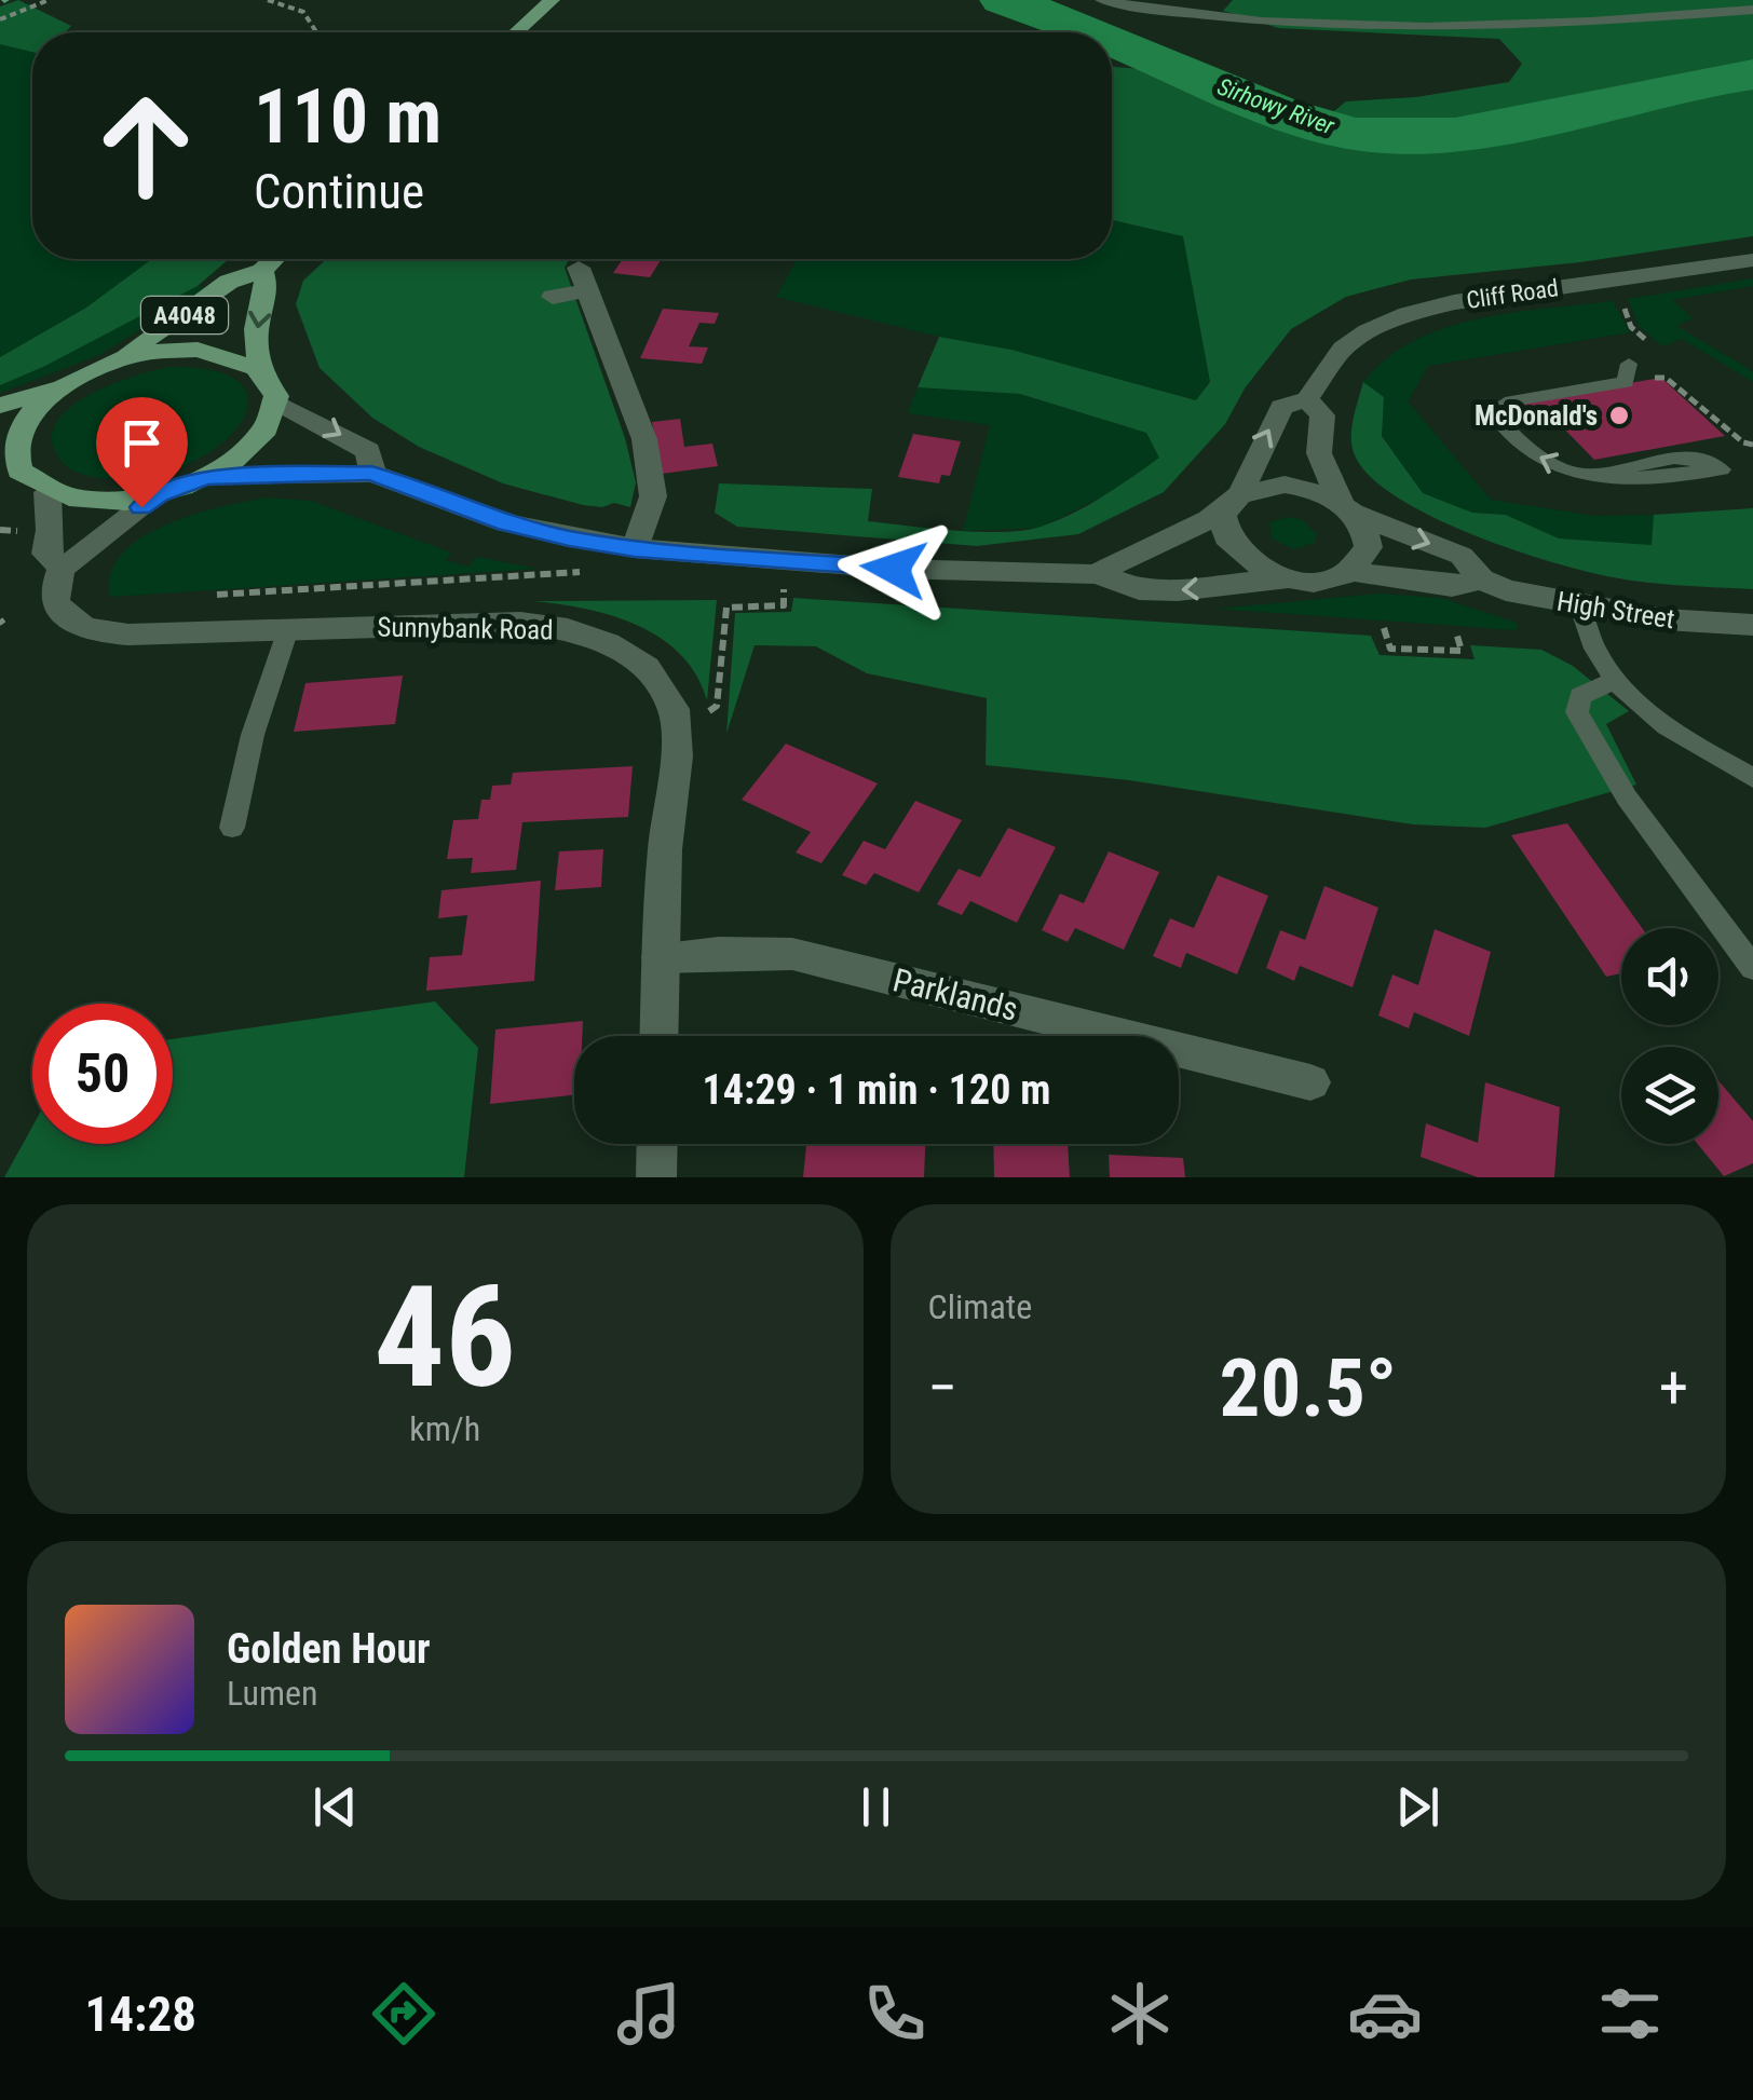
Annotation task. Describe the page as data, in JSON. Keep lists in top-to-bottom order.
{
  "streets": {
    "main road": ["A4048"],
    "street": [
      "Cliff Road",
      "High Street",
      "Sunnybank Road",
      "Parklands"
    ]
  },
  "crossings": [
    ["Cliff Road", "High Street"],
    ["Sunnybank Road", "Parklands"]
  ],
  "water": ["Sirhowy River"],
  "places": ["McDonald's"],
  "page": {
    "turn": ["110 m", "Continue"],
    "limit": "50",
    "trip": "14:29 · 1 min · 120 m",
    "tile": [
      ["46", "km/h"],
      "Climate"
    ],
    "heat": ["−", "20.5°", "+"],
    "song": ["Golden Hour", "Lumen"],
    "tabs": "14:28"
  }
}
